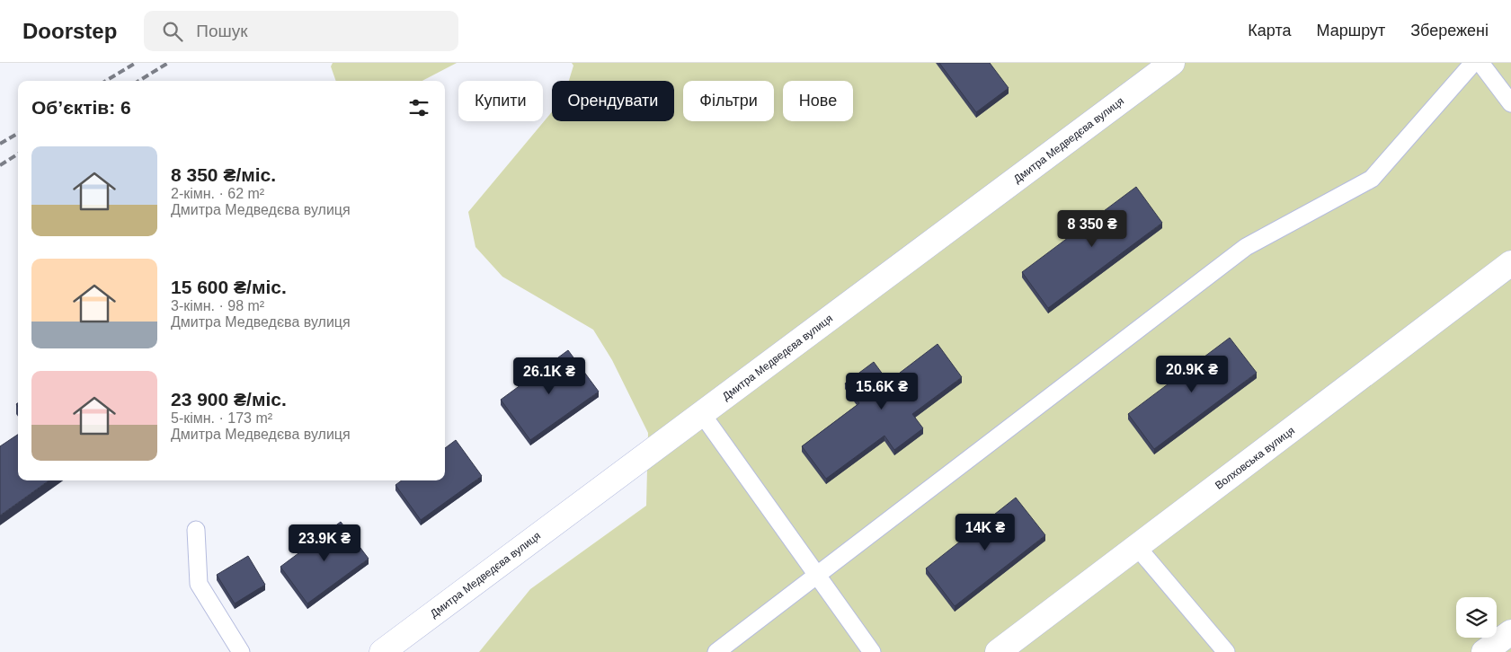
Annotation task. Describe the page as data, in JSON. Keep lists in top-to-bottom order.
{
  "streets": {
    "street": ["Дмитра Медведєва вулиця", "Волховська вулиця"]
  },
  "page": {
    "header": "Doorstep",
    "search": "Пошук",
    "nav": ["Карта", "Маршрут", "Збережені"],
    "chip": [
      "Купити",
      "Орендувати",
      "Фільтри",
      "Нове"
    ],
    "heading": "Об’єктів: 6",
    "list": [
      {
        "name": "8 350 ₴/міс.",
        "note": "2-кімн. · 62 m² · Дмитра Медведєва вулиця"
      },
      {
        "name": "15 600 ₴/міс.",
        "note": "3-кімн. · 98 m² · Дмитра Медведєва вулиця"
      },
      {
        "name": "23 900 ₴/міс.",
        "note": "5-кімн. · 173 m² · Дмитра Медведєва вулиця"
      }
    ],
    "price": [
      "8 350 ₴",
      "20.9K ₴",
      "26.1K ₴",
      "15.6K ₴",
      "14K ₴",
      "23.9K ₴"
    ]
  }
}
